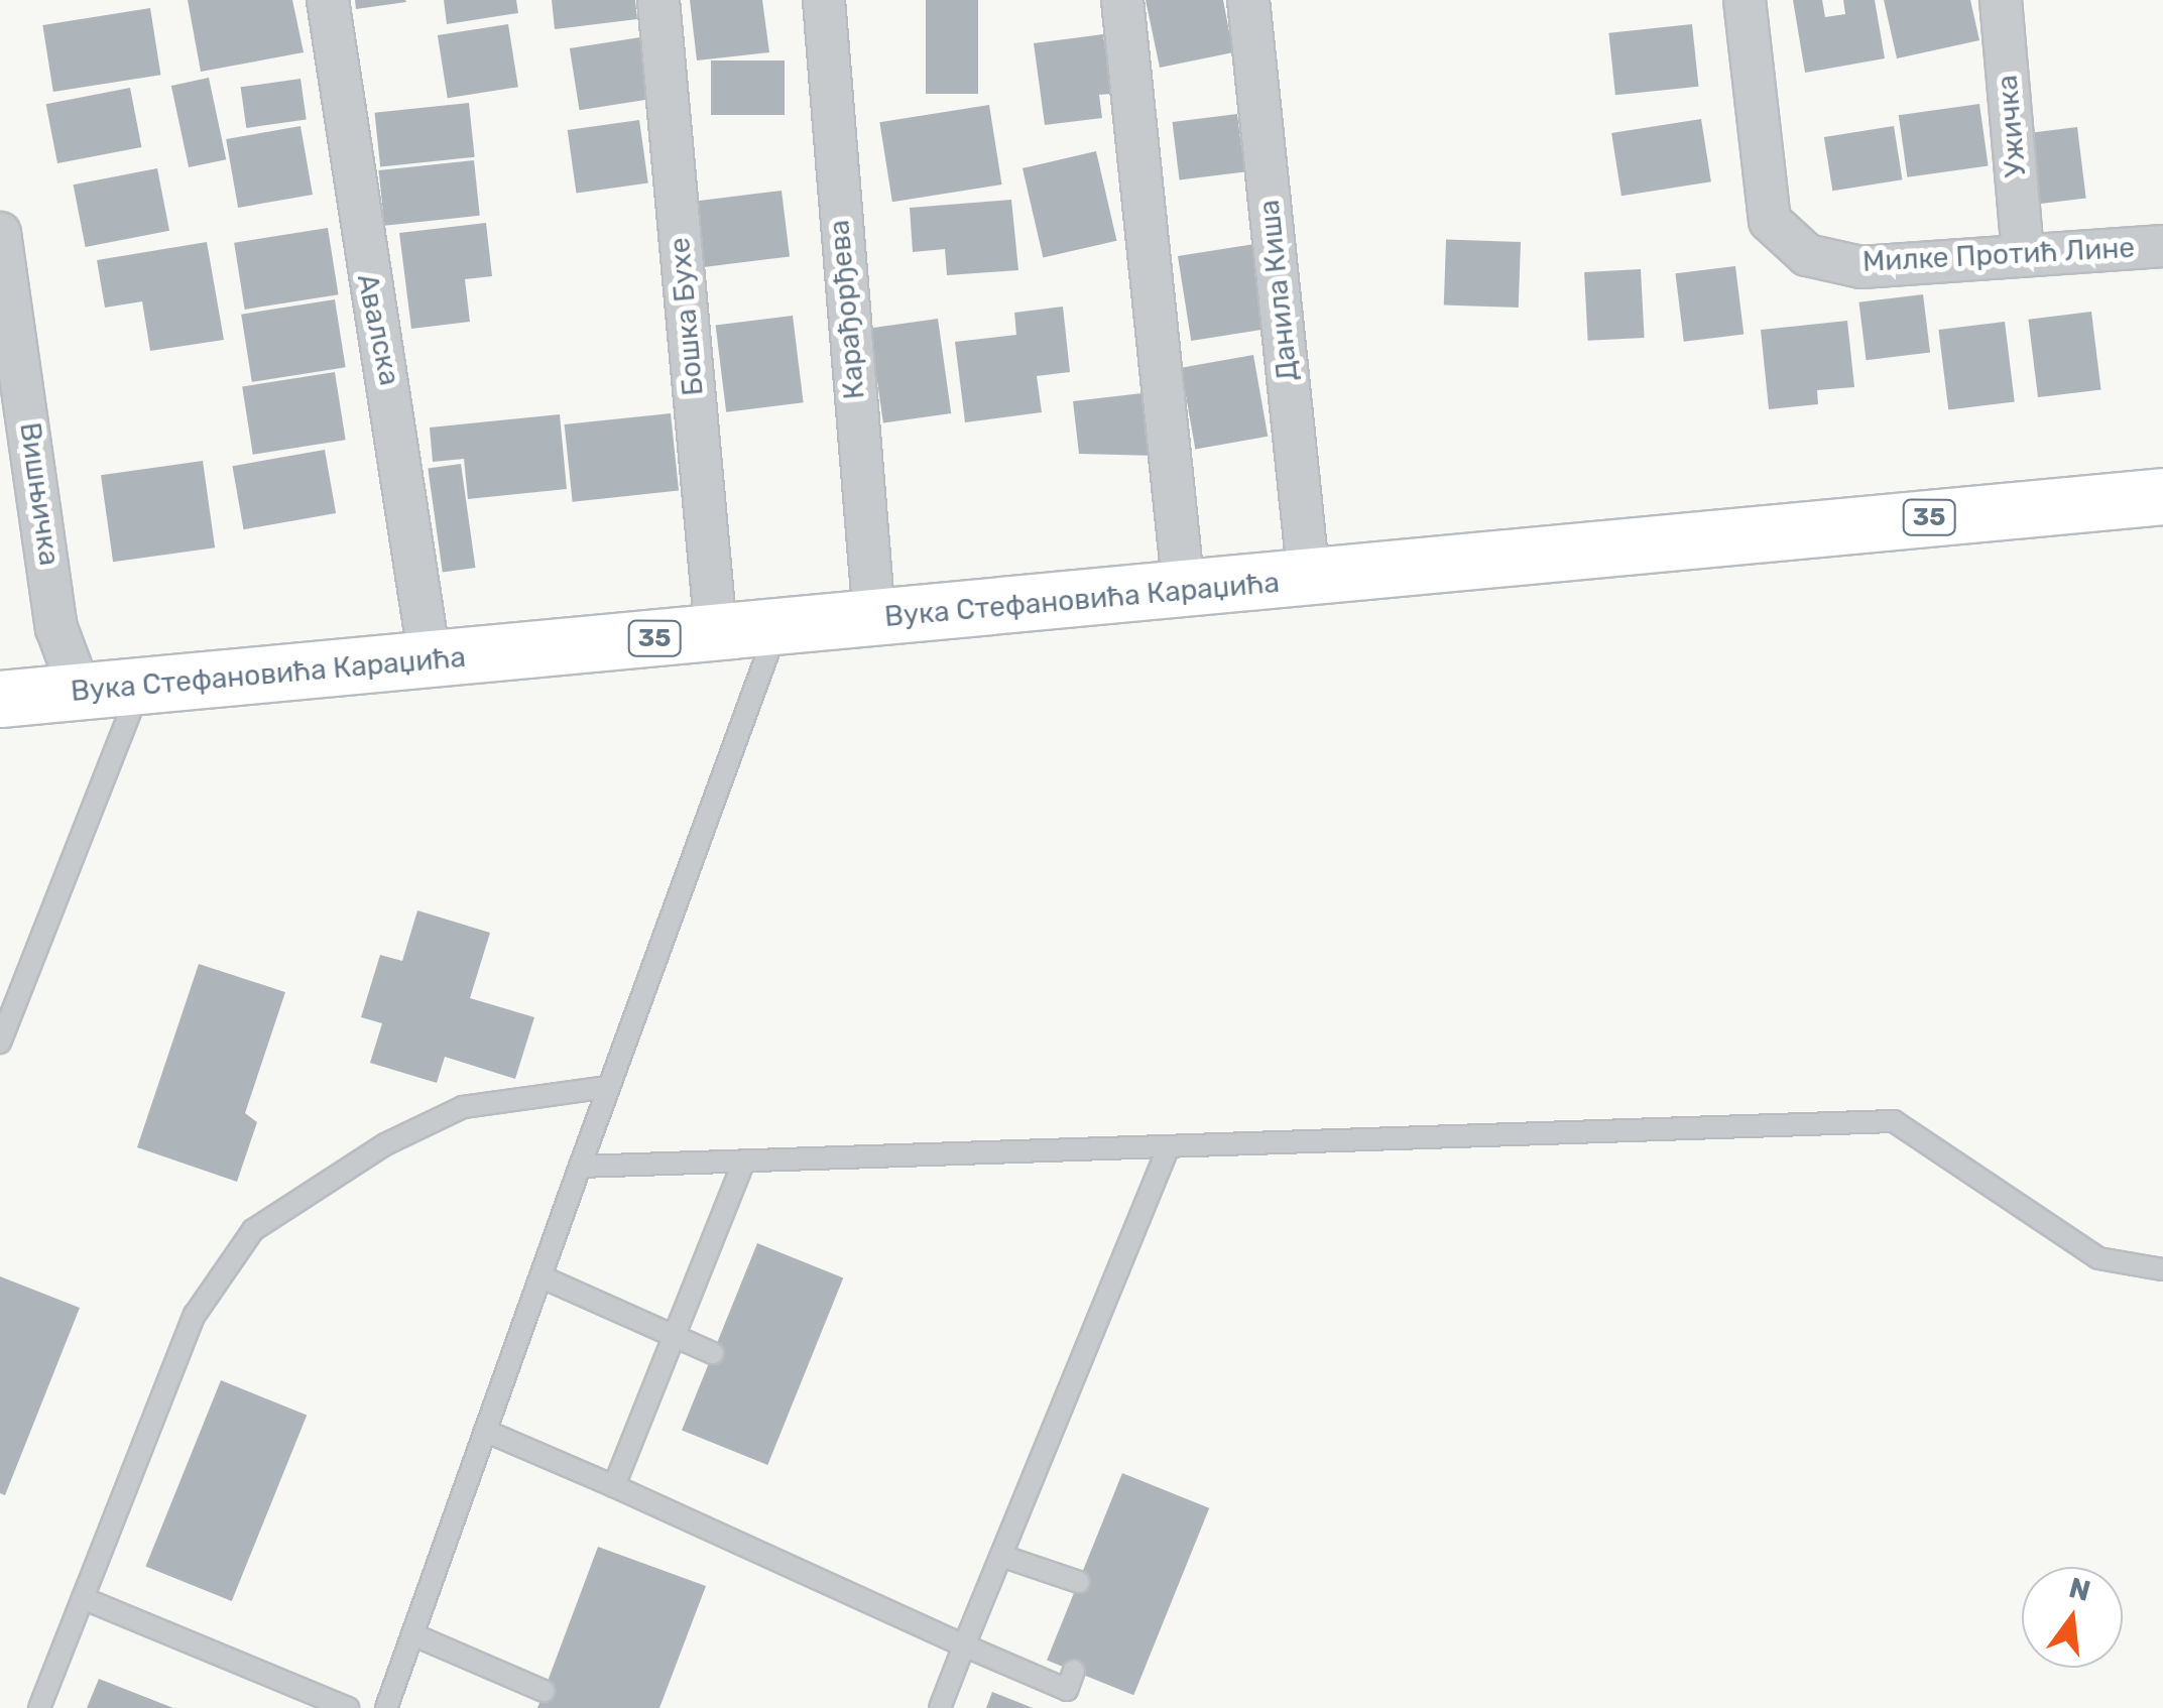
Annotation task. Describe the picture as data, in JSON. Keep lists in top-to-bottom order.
{
  "streets": {
    "main road": ["35", "Вука Стефановића Караџића"],
    "street": [
      "Ужичка",
      "Милке Протић Лине",
      "Данила Киша",
      "Карађорђева",
      "Бошка Бухе",
      "Авалска",
      "Вишњичка"
    ]
  },
  "crossings": [
    ["Ужичка", "Милке Протић Лине"],
    ["Данила Киша", "Вука Стефановића Караџића"],
    ["Карађорђева", "Вука Стефановића Караџића"],
    ["Бошка Бухе", "Вука Стефановића Караџића"],
    ["Авалска", "Вука Стефановића Караџића"],
    ["Вишњичка", "Вука Стефановића Караџића"]
  ],
  "north": "top"
}
